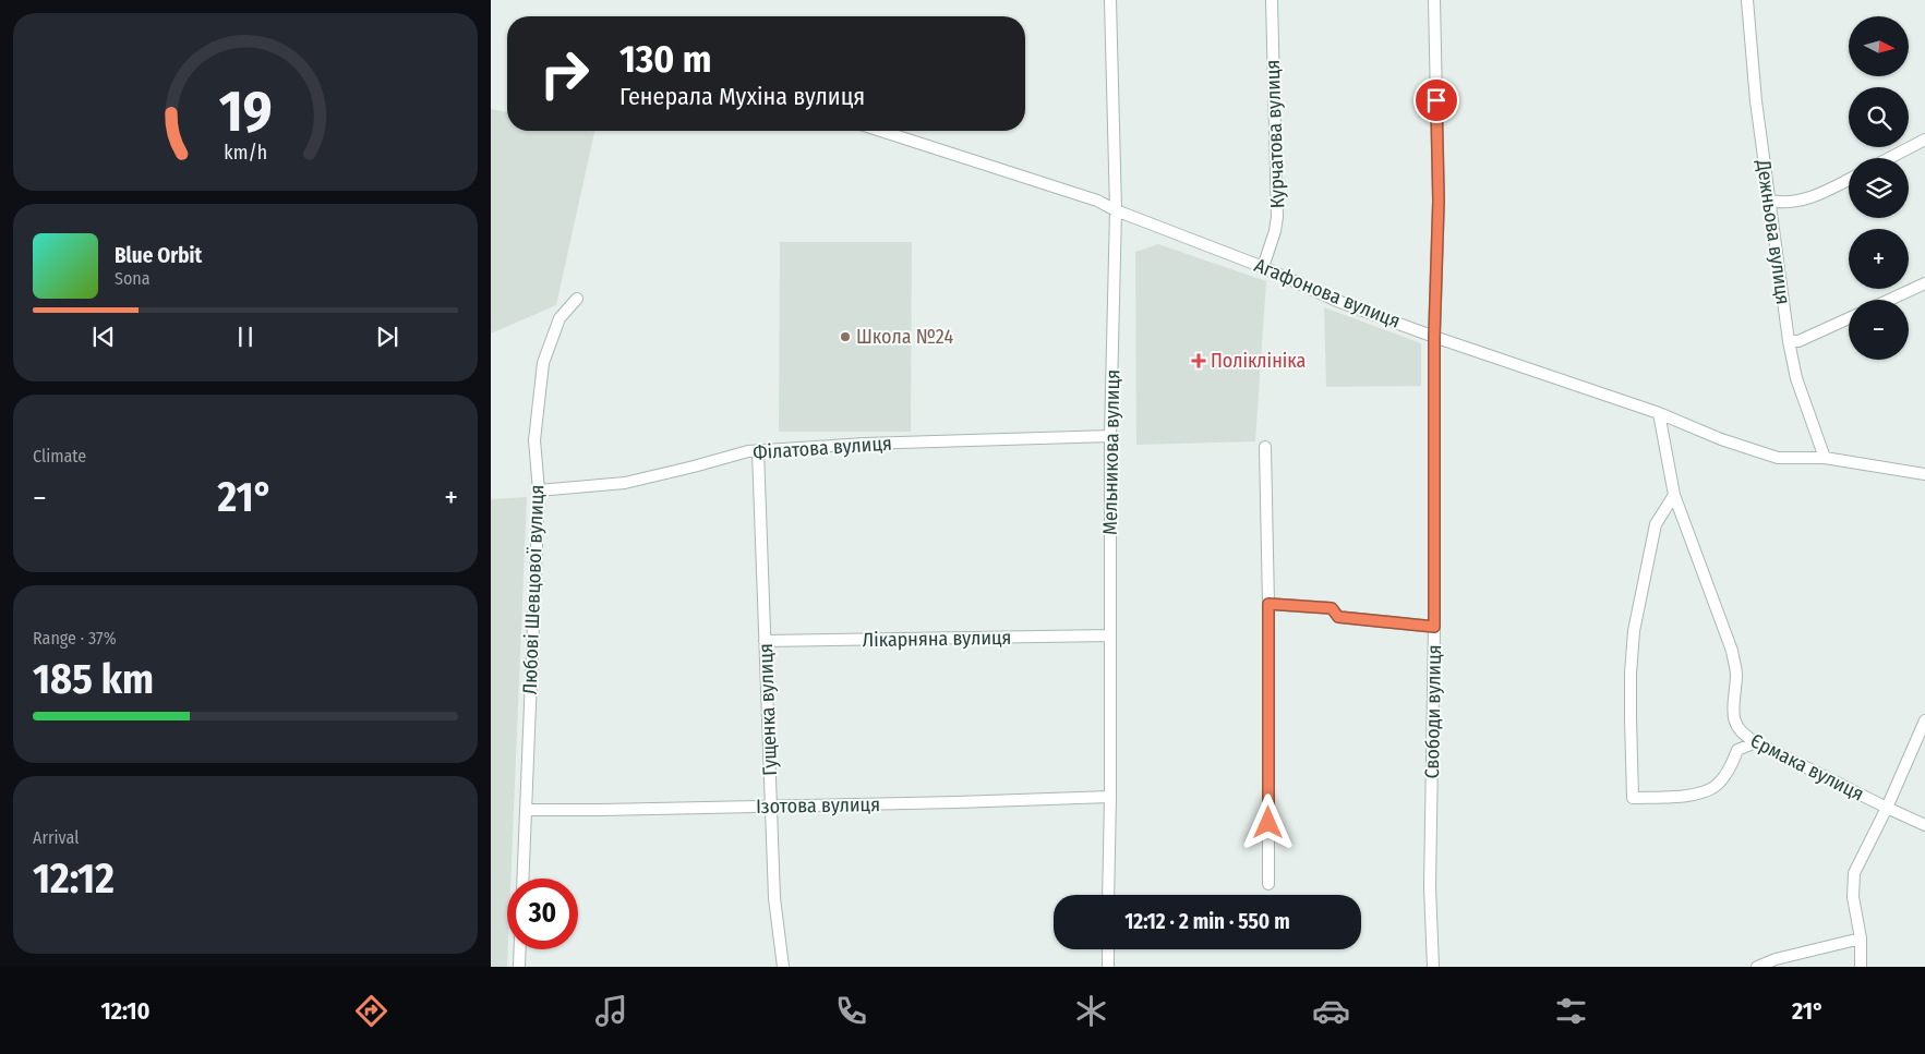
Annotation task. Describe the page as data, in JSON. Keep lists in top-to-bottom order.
{
  "streets": {
    "street": [
      "Курчатова вулиця",
      "Дежньова вулиця",
      "Агафонова вулиця",
      "Філатова вулиця",
      "Мельникова вулиця",
      "Любові Шевцової вулиця",
      "Лікарняна вулиця",
      "Гущенка вулиця",
      "Свободи вулиця",
      "Єрмака вулиця",
      "Ізотова вулиця"
    ]
  },
  "crossings": [
    ["Курчатова вулиця", "Агафонова вулиця"],
    ["Дежньова вулиця", "Агафонова вулиця"],
    ["Агафонова вулиця", "Мельникова вулиця"],
    ["Агафонова вулиця", "Свободи вулиця"],
    ["Агафонова вулиця", "Єрмака вулиця"],
    ["Філатова вулиця", "Мельникова вулиця"],
    ["Філатова вулиця", "Любові Шевцової вулиця"],
    ["Філатова вулиця", "Гущенка вулиця"],
    ["Мельникова вулиця", "Лікарняна вулиця"],
    ["Мельникова вулиця", "Ізотова вулиця"],
    ["Любові Шевцової вулиця", "Ізотова вулиця"],
    ["Лікарняна вулиця", "Гущенка вулиця"],
    ["Гущенка вулиця", "Ізотова вулиця"]
  ],
  "places": {
    "other": ["Школа №24"],
    "health": ["Поліклініка"]
  },
  "north": "right",
  "page": {
    "map_buttons": ["+", "−"],
    "turn": ["130 m", "Генерала Мухіна вулиця"],
    "song": ["Blue Orbit", "Sona"],
    "tile": [
      "Climate",
      ["Range · 37%", "185 km"],
      ["Arrival", "12:12"]
    ],
    "heat": ["−", "21°", "+"],
    "limit": "30",
    "trip": "12:12 · 2 min · 550 m",
    "tabs": ["12:10", "21°"],
    "gauge": ["19", "km/h"]
  }
}
